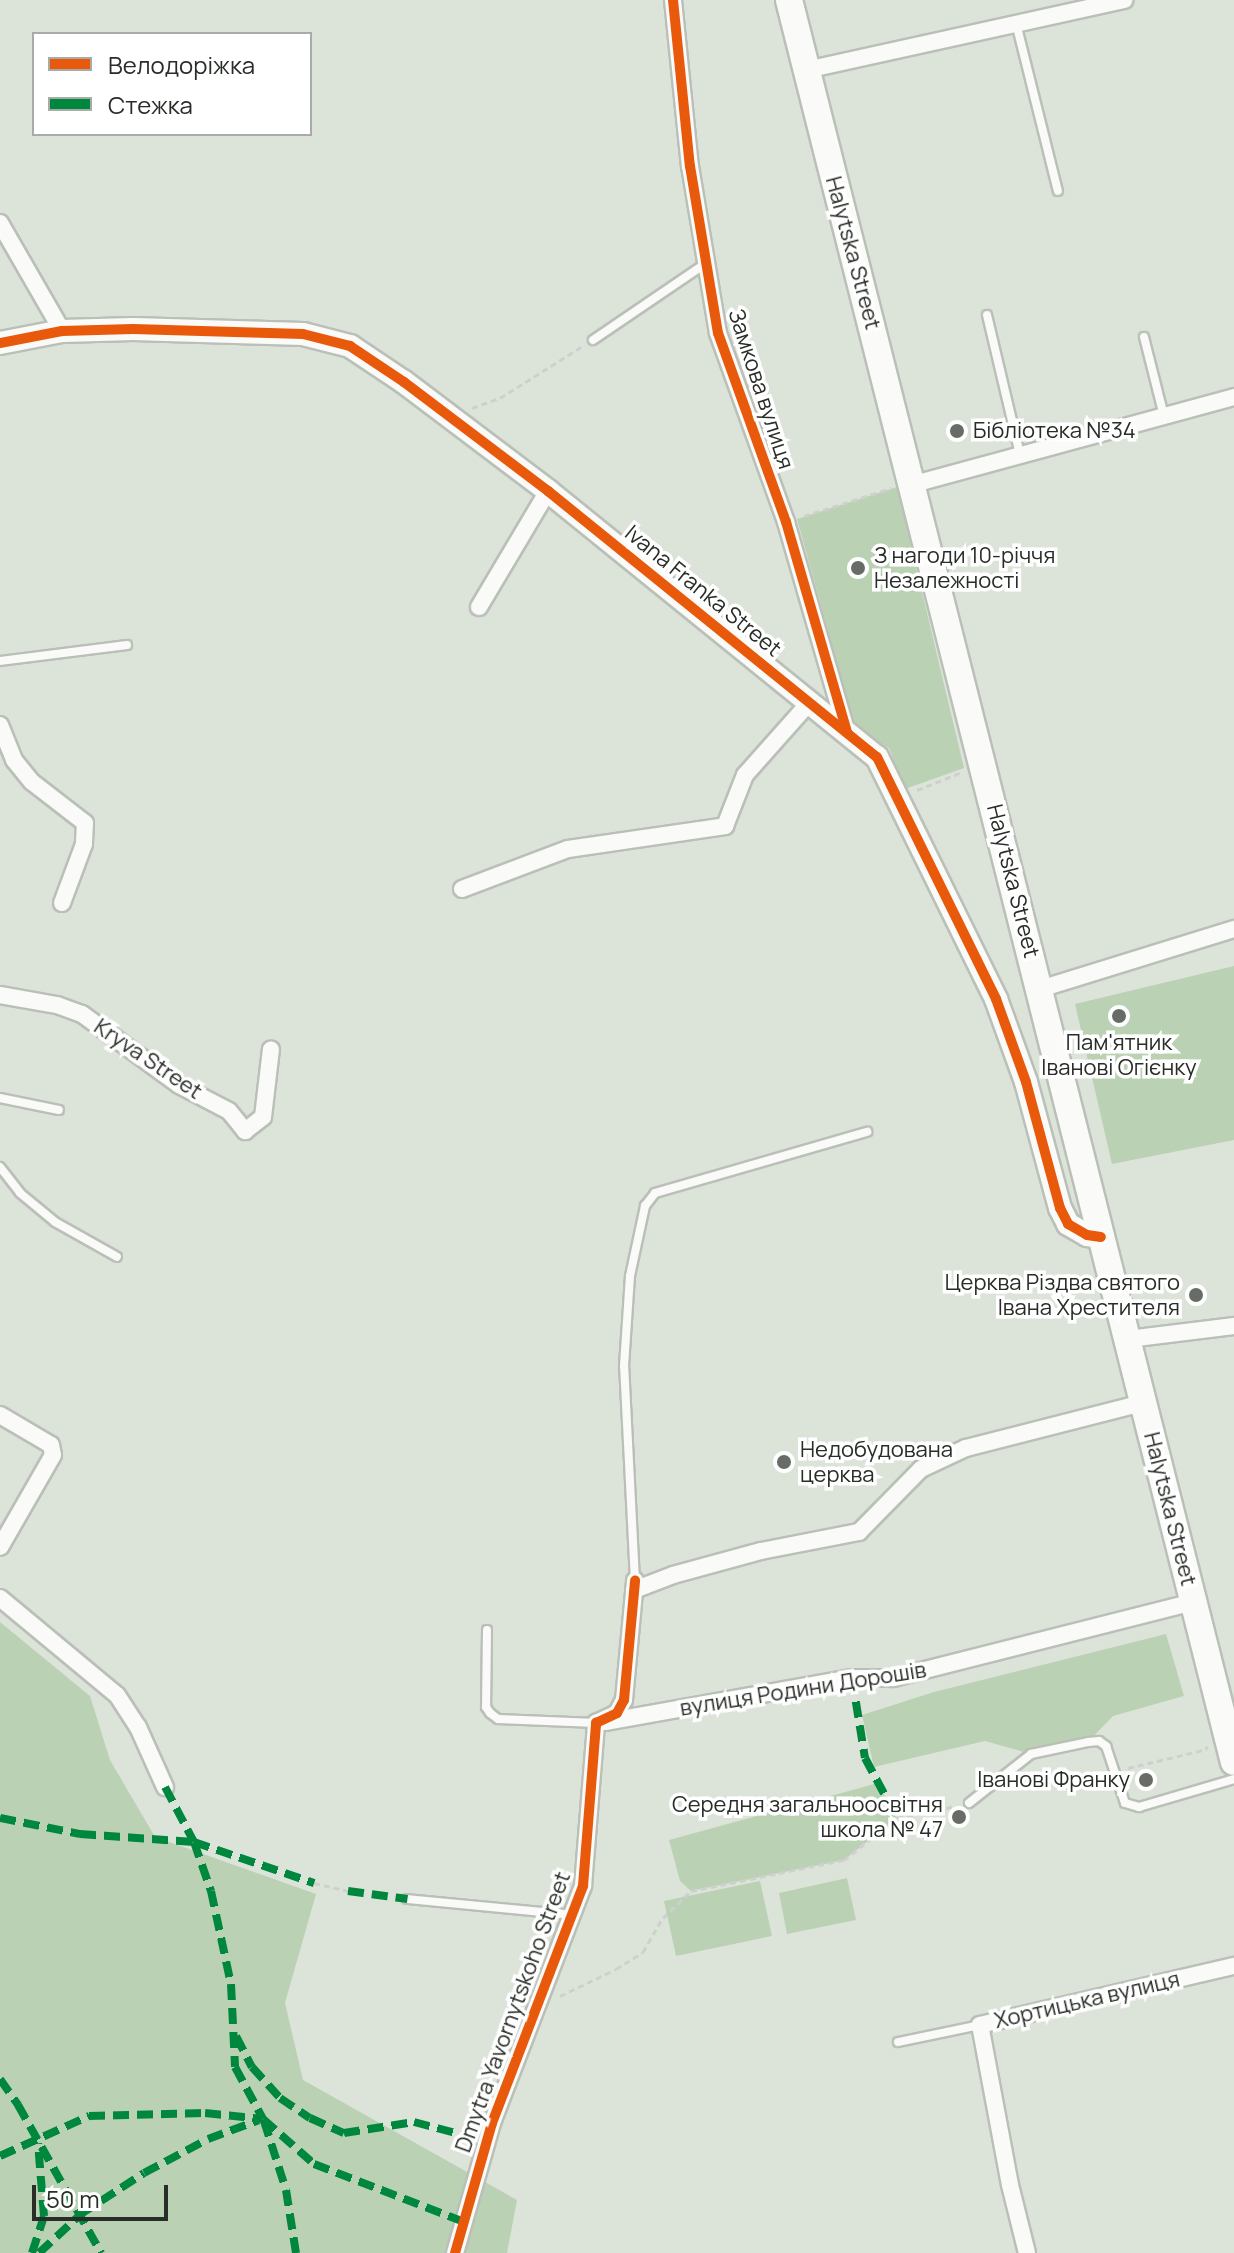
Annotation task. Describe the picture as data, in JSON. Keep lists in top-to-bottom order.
{
  "streets": {
    "main road": ["Halytska Street"],
    "street": [
      "Замкова вулиця",
      "Ivana Franka Street",
      "Kryva Street",
      "вулиця Родини Дорошів",
      "Хортицька вулиця",
      "Dmytra Yavornytskoho Street"
    ]
  },
  "crossings": [
    ["Halytska Street", "Ivana Franka Street"],
    ["Halytska Street", "вулиця Родини Дорошів"],
    ["Замкова вулиця", "Ivana Franka Street"],
    ["вулиця Родини Дорошів", "Dmytra Yavornytskoho Street"]
  ],
  "places": [
    "Бібліотека №34",
    "З нагоди 10-річчя Незалежності",
    "Пам'ятник Іванові Огієнку",
    "Церква Різдва святого Івана Хрестителя",
    "Недобудована церква",
    "Іванові Франку",
    "Середня загальноосвітня школа № 47"
  ],
  "legend": ["Велодоріжка", "Стежка"],
  "scale_bar": "50 m"
}
